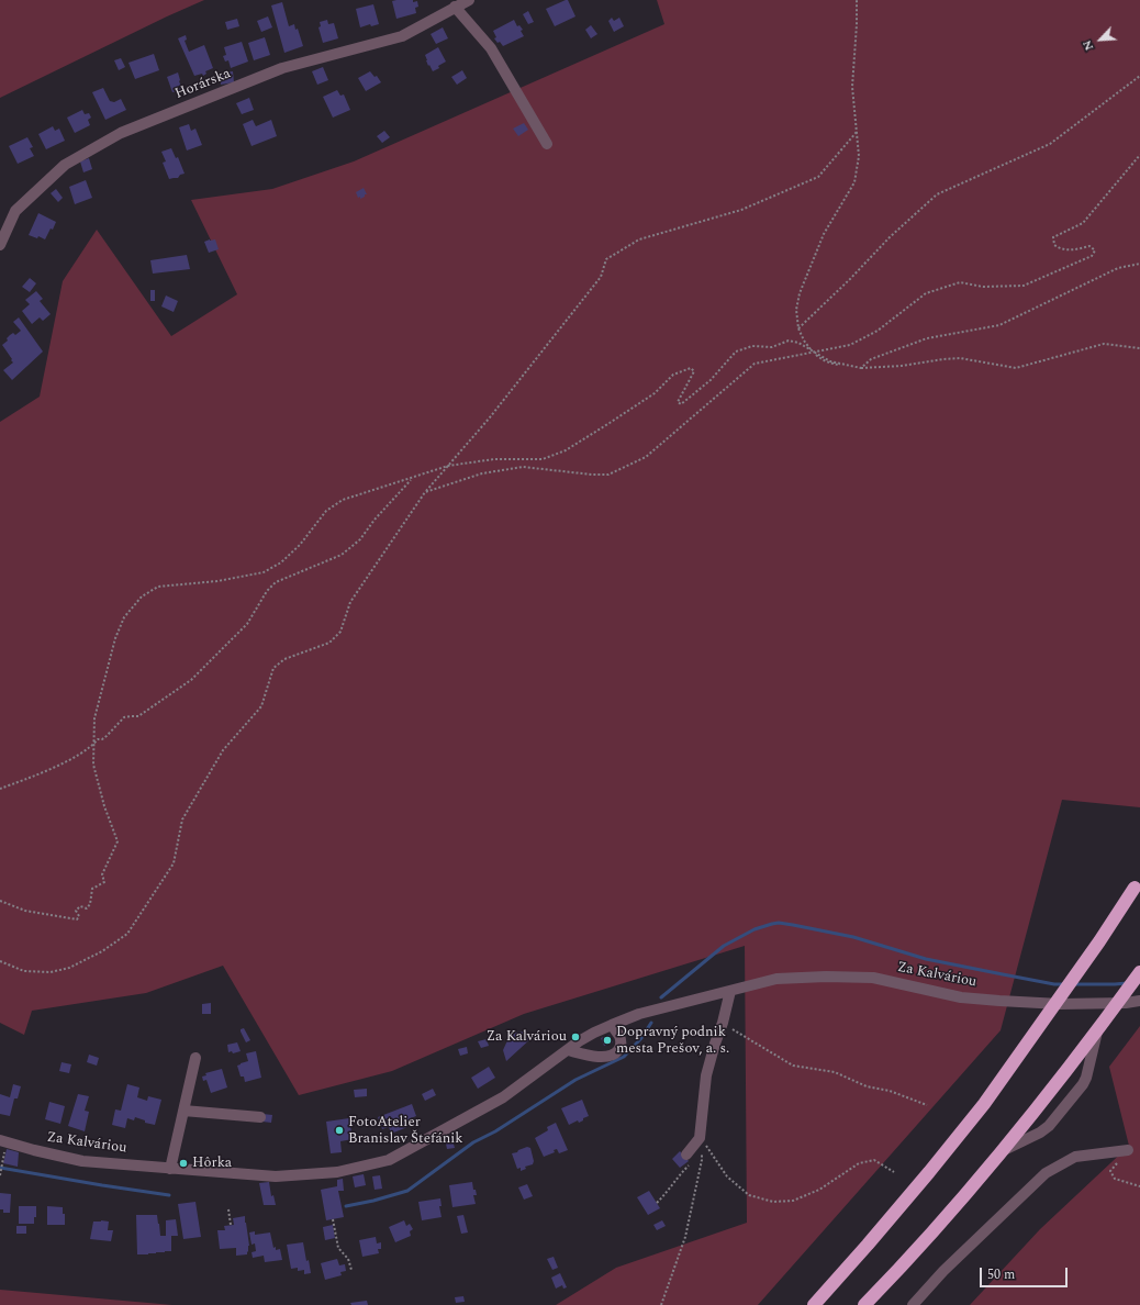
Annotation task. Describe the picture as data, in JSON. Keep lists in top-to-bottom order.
{
  "streets": {
    "street": ["Horárska", "Za Kalváriou"]
  },
  "places": [
    "Za Kalváriou",
    "Dopravný podnik mesta Prešov, a. s.",
    "FotoAtelier Branislav Štefánik",
    "Hôrka"
  ],
  "scale_bar": "50 m",
  "north": "bottom left"
}
